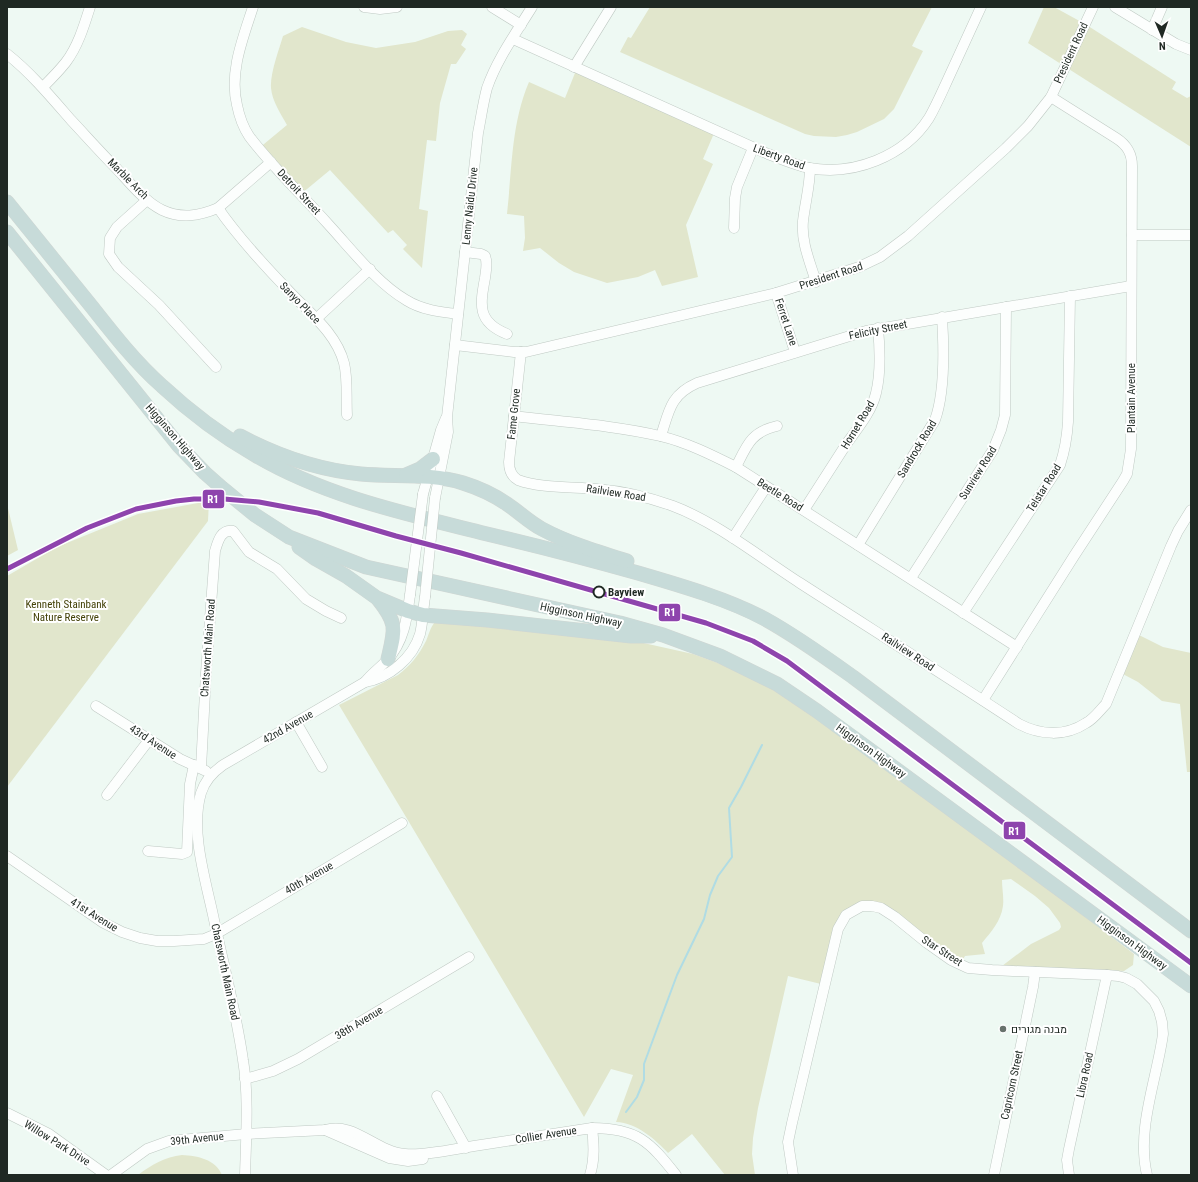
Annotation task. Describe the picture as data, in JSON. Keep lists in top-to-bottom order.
{
  "streets": {
    "highway": ["Higginson Highway"],
    "street": [
      "President Road",
      "Liberty Road",
      "Marble Arch",
      "Detroit Street",
      "Lenny Naidu Drive",
      "Sanyo Place",
      "Ferret Lane",
      "Felicity Street",
      "Plantain Avenue",
      "Fame Grove",
      "Hornet Road",
      "Sandrock Road",
      "Sunview Road",
      "Telstar Road",
      "Railview Road",
      "Beetle Road",
      "Chatsworth Main Road",
      "42nd Avenue",
      "43rd Avenue",
      "40th Avenue",
      "41st Avenue",
      "Star Street",
      "38th Avenue",
      "Libra Road",
      "Capricorn Street",
      "Collier Avenue",
      "39th Avenue",
      "Willow Park Drive"
    ]
  },
  "crossings": [
    ["President Road", "Lenny Naidu Drive"],
    ["President Road", "Ferret Lane"],
    ["President Road", "Plantain Avenue"],
    ["President Road", "Fame Grove"],
    ["Liberty Road", "Lenny Naidu Drive"],
    ["Marble Arch", "Detroit Street"],
    ["Marble Arch", "Sanyo Place"],
    ["Detroit Street", "Lenny Naidu Drive"],
    ["Ferret Lane", "Felicity Street"],
    ["Felicity Street", "Plantain Avenue"],
    ["Felicity Street", "Hornet Road"],
    ["Felicity Street", "Sandrock Road"],
    ["Felicity Street", "Sunview Road"],
    ["Felicity Street", "Telstar Road"],
    ["Felicity Street", "Beetle Road"],
    ["Plantain Avenue", "Railview Road"],
    ["Plantain Avenue", "Beetle Road"],
    ["Fame Grove", "Railview Road"],
    ["Fame Grove", "Beetle Road"],
    ["Hornet Road", "Beetle Road"],
    ["Sandrock Road", "Beetle Road"],
    ["Sunview Road", "Beetle Road"],
    ["Telstar Road", "Beetle Road"],
    ["Chatsworth Main Road", "42nd Avenue"],
    ["Chatsworth Main Road", "43rd Avenue"],
    ["Chatsworth Main Road", "40th Avenue"],
    ["Chatsworth Main Road", "41st Avenue"],
    ["Chatsworth Main Road", "38th Avenue"],
    ["Chatsworth Main Road", "Collier Avenue"],
    ["Chatsworth Main Road", "39th Avenue"],
    ["42nd Avenue", "43rd Avenue"],
    ["40th Avenue", "41st Avenue"],
    ["Star Street", "Libra Road"],
    ["Star Street", "Capricorn Street"],
    ["Collier Avenue", "39th Avenue"]
  ],
  "parks": ["Kenneth Stainbank Nature Reserve"],
  "places": ["Bayview", "מבנה מגורים"],
  "lines": ["transit line R1"],
  "north": "bottom"
}
